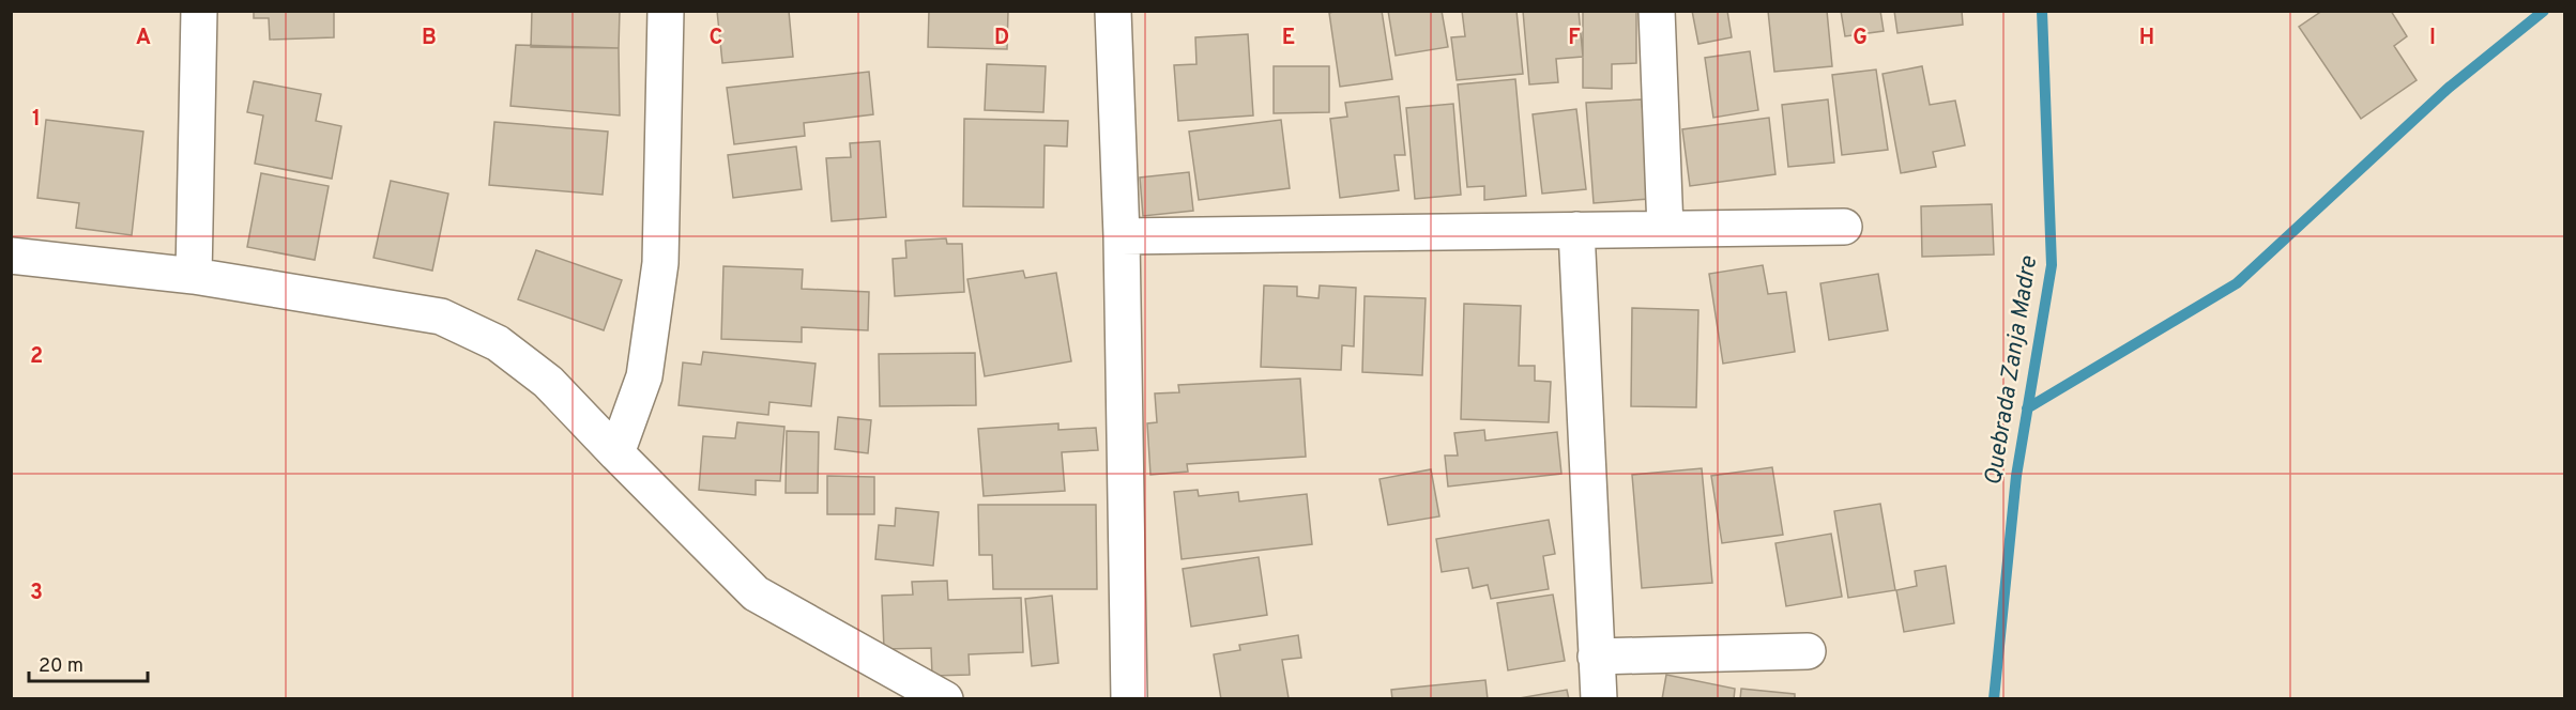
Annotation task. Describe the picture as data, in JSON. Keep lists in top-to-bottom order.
{
  "water": ["Quebrada Zanja Madre"],
  "scale_bar": "20 m",
  "grid": {
    "columns": [
      "A",
      "B",
      "C",
      "D",
      "E",
      "F",
      "G",
      "H",
      "I"
    ],
    "rows": ["1", "2", "3"]
  }
}
